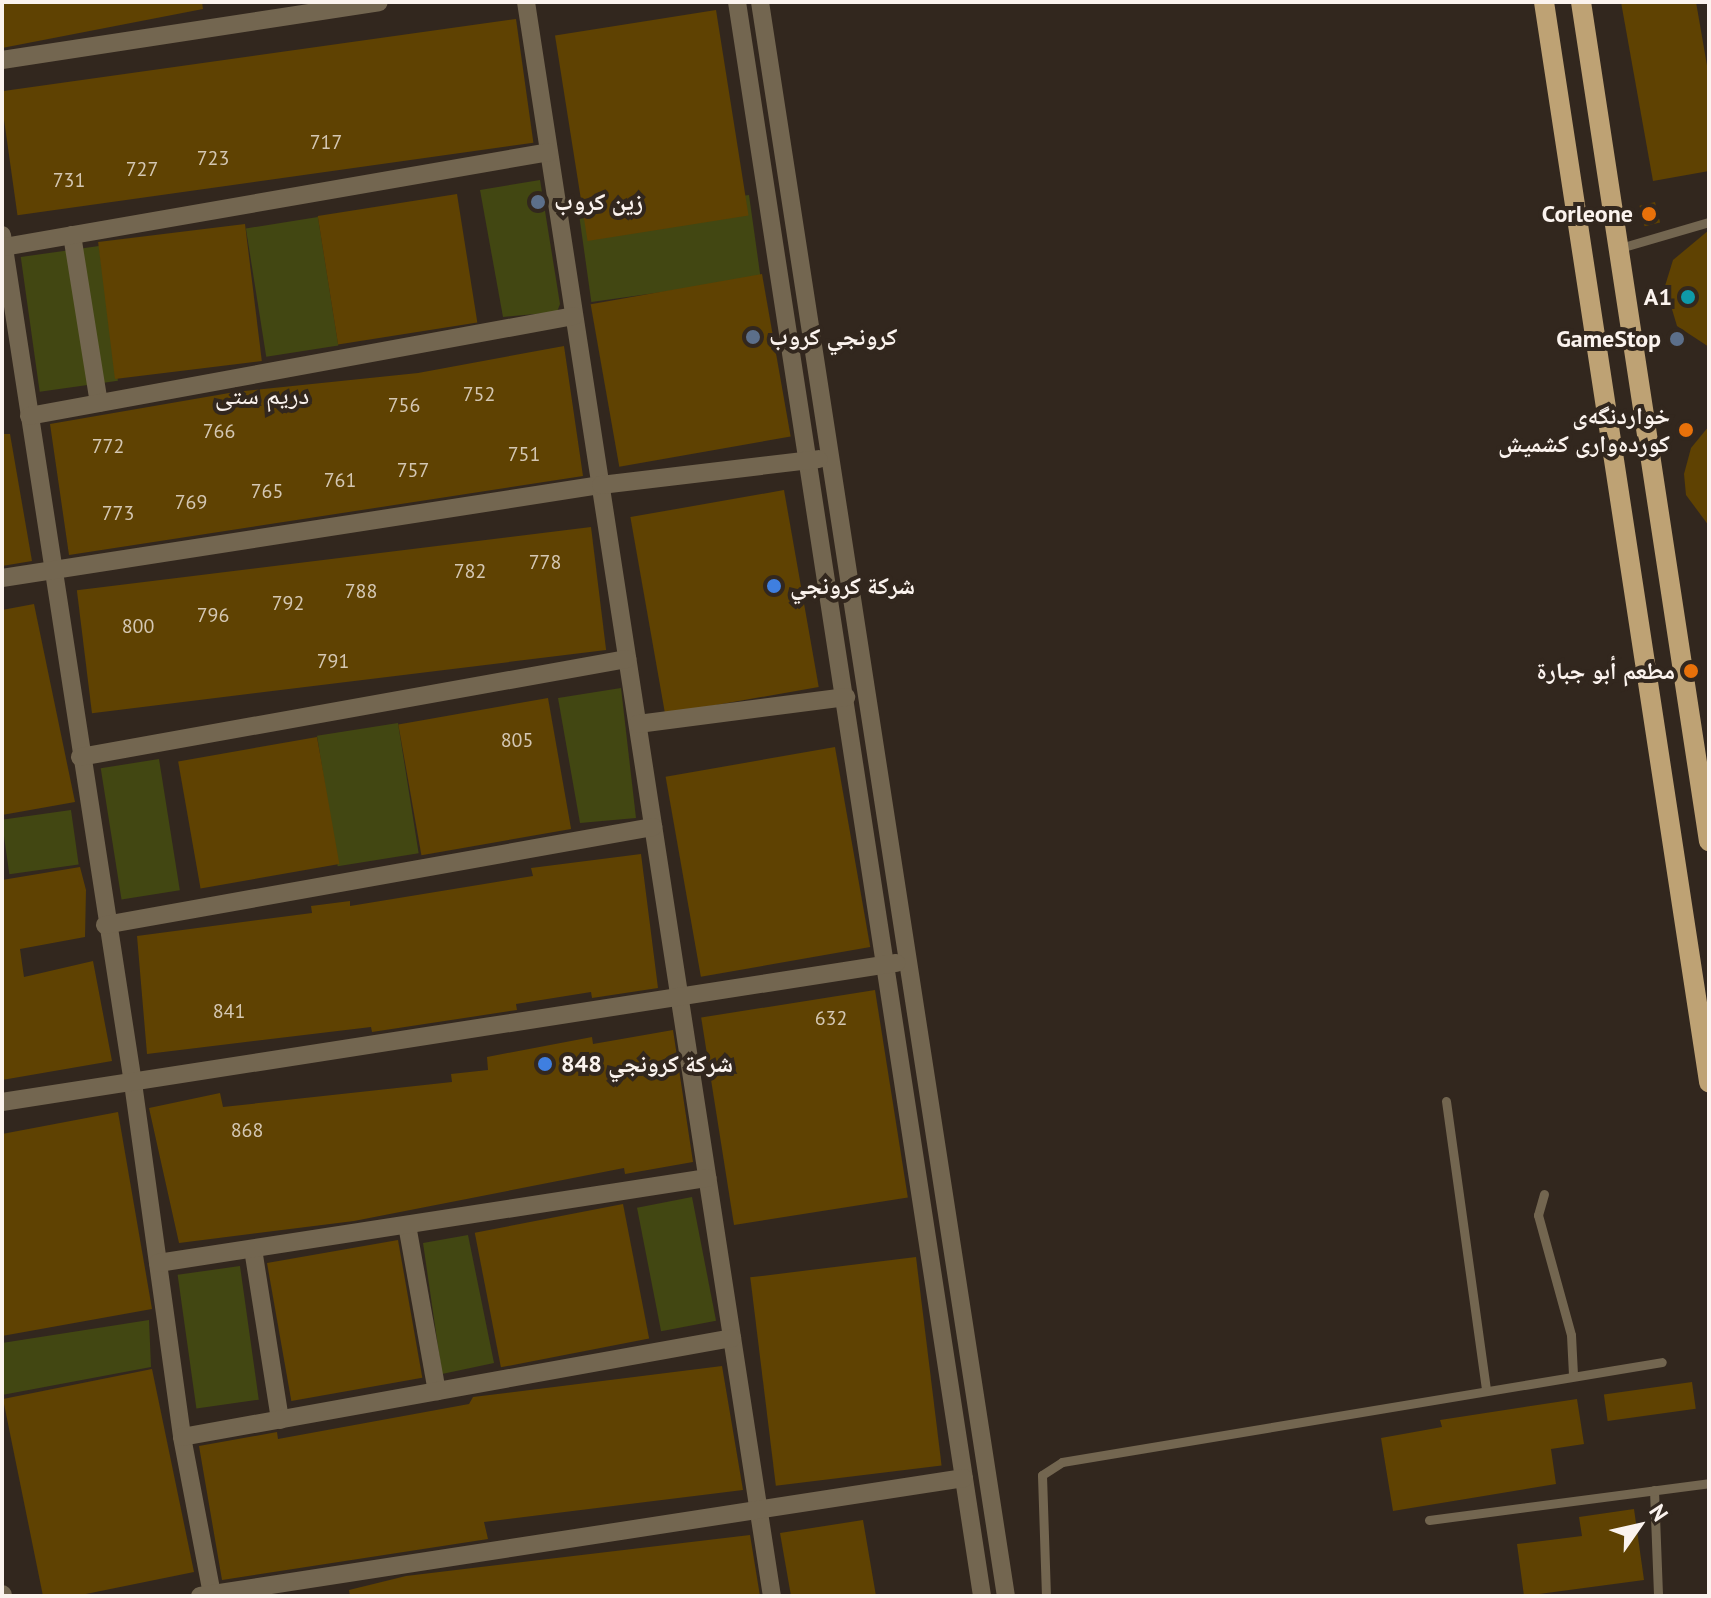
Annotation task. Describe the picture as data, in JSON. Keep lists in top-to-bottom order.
{
  "districts": ["دریم ستی"],
  "places": [
    "زين كروب",
    "Corleone",
    "A1",
    "كرونجي كروب",
    "GameStop",
    "خواردنگەی کوردەواری کشمیش",
    "شركة كرونجي",
    "مطعم أبو جبارة",
    "شركة كرونجي 848"
  ],
  "house_numbers": [
    "717",
    "723",
    "727",
    "731",
    "752",
    "756",
    "766",
    "772",
    "751",
    "757",
    "761",
    "765",
    "769",
    "773",
    "778",
    "782",
    "788",
    "792",
    "796",
    "800",
    "791",
    "805",
    "841",
    "632",
    "868"
  ],
  "north": "top right"
}
